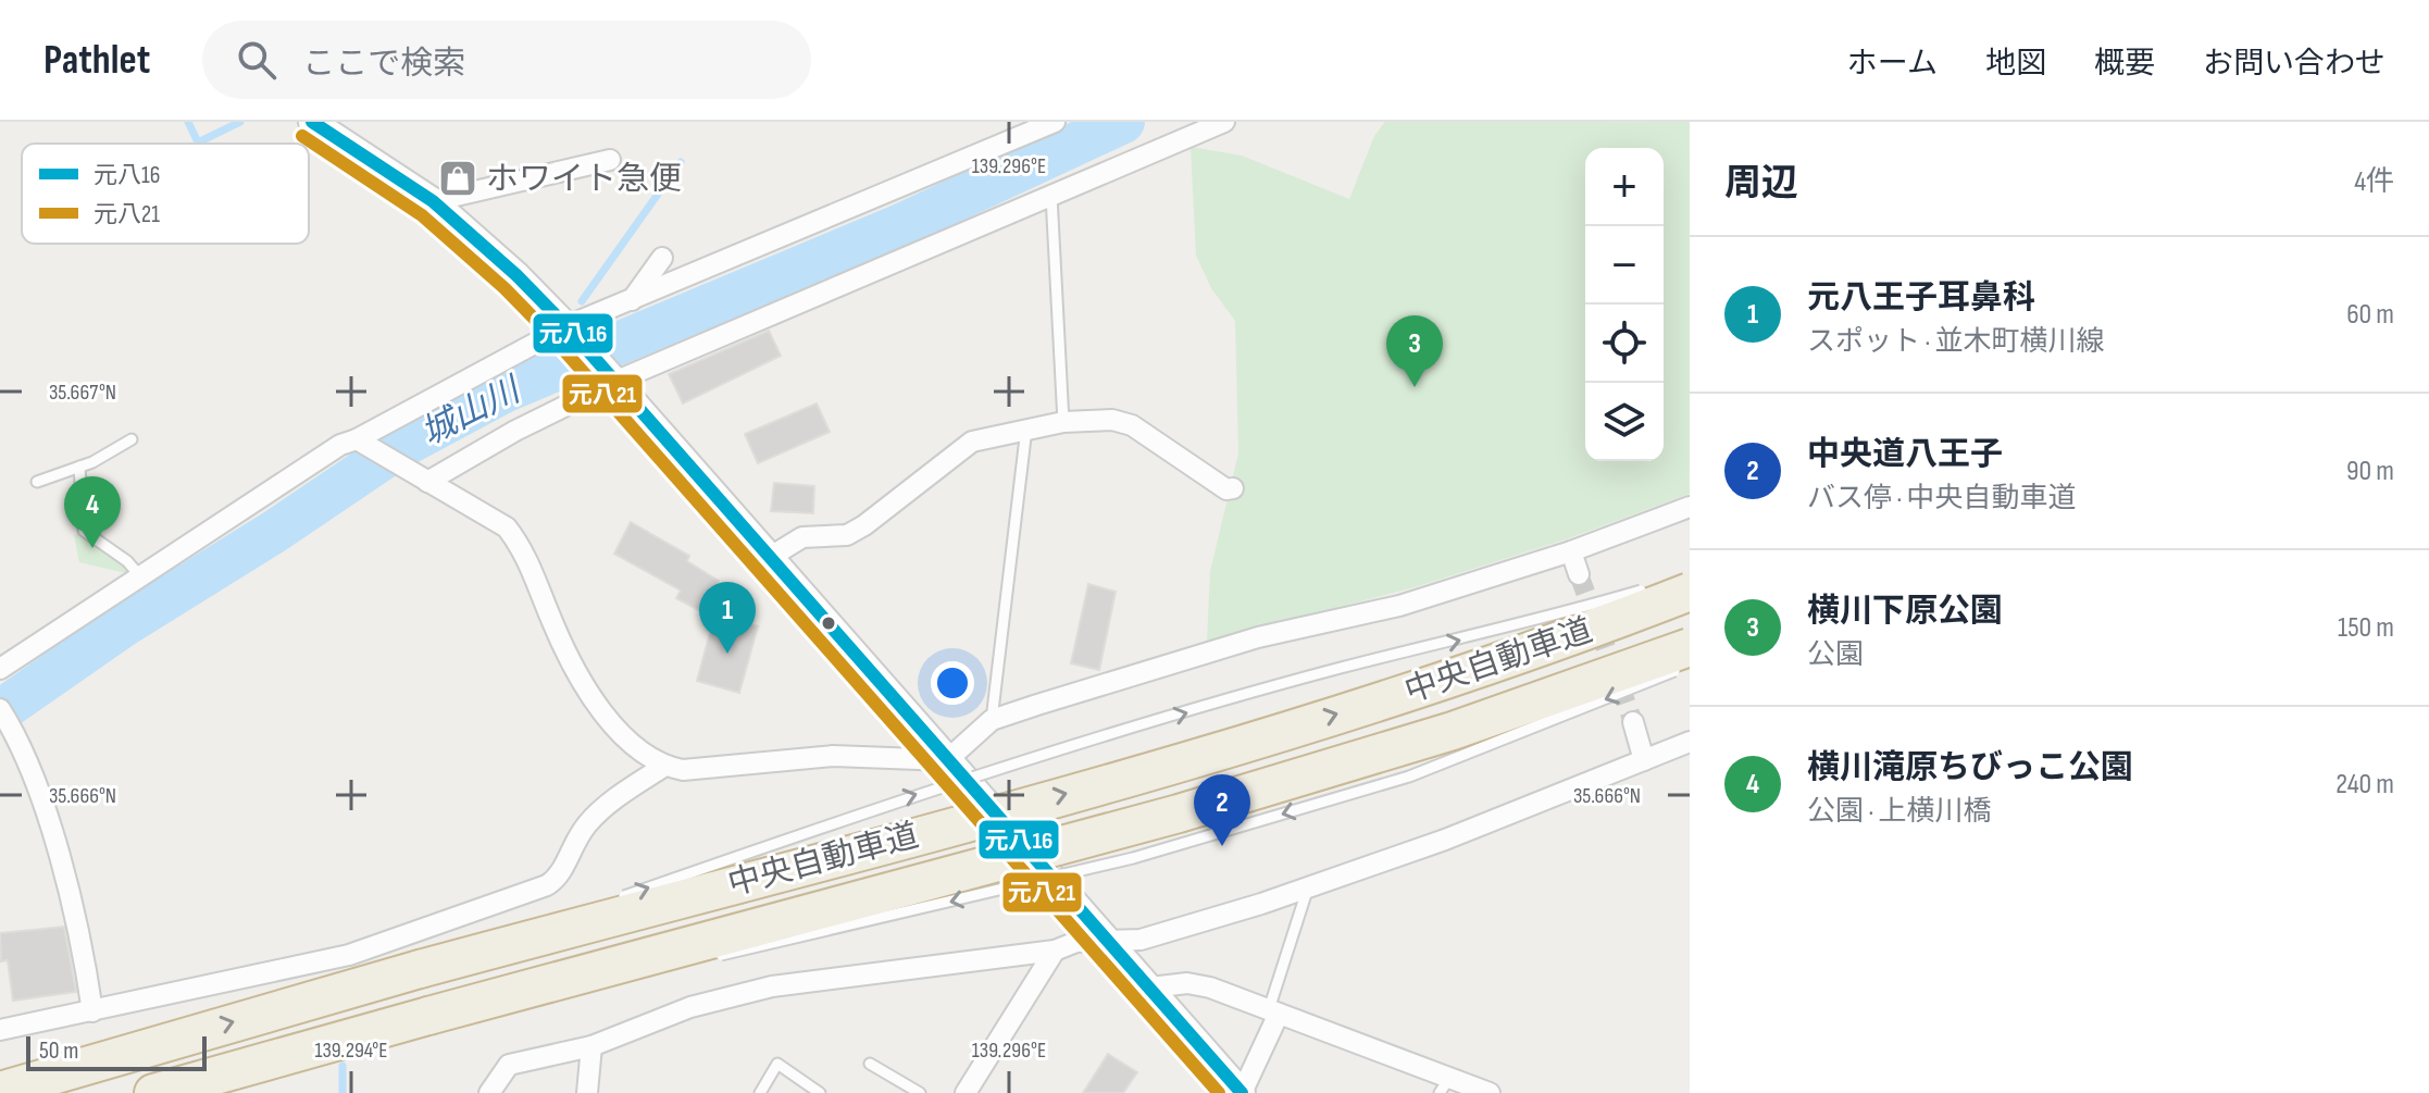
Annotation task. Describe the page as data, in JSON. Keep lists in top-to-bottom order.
{
  "streets": {
    "highway": ["中央自動車道"]
  },
  "water": ["城山川"],
  "places": {
    "shop": ["ホワイト急便"]
  },
  "lines": ["transit line 元八16", "transit line 元八21"],
  "legend": ["元八16", "元八21"],
  "scale_bar": "50 m",
  "page": {
    "header": "Pathlet",
    "search": "ここで検索",
    "nav": [
      "ホーム",
      "地図",
      "概要",
      "お問い合わせ"
    ],
    "heading": ["周辺", "4件"],
    "map_buttons": ["+", "−"],
    "list": [
      {
        "mark": "1",
        "name": "元八王子耳鼻科",
        "note": "スポット · 並木町横川線",
        "value": "60 m"
      },
      {
        "mark": "2",
        "name": "中央道八王子",
        "note": "バス停 · 中央自動車道",
        "value": "90 m"
      },
      {
        "mark": "3",
        "name": "横川下原公園",
        "note": "公園",
        "value": "150 m"
      },
      {
        "mark": "4",
        "name": "横川滝原ちびっこ公園",
        "note": "公園 · 上横川橋",
        "value": "240 m"
      }
    ],
    "pins": [
      "3",
      "4",
      "1",
      "2"
    ],
    "scale": "50 m"
  },
  "coordinates": [
    "139.296°E",
    "35.667°N",
    "35.666°N",
    "139.294°E"
  ]
}
